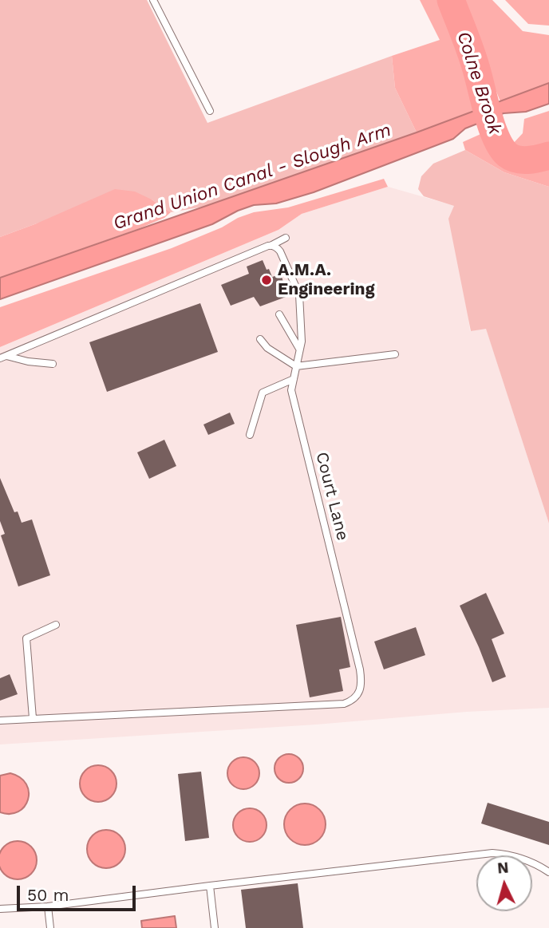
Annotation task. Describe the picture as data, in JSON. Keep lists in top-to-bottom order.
{
  "streets": {
    "lane": ["Court Lane"]
  },
  "water": ["Colne Brook", "Grand Union Canal - Slough Arm"],
  "places": ["A.M.A. Engineering"],
  "scale_bar": "50 m",
  "north": "top"
}
